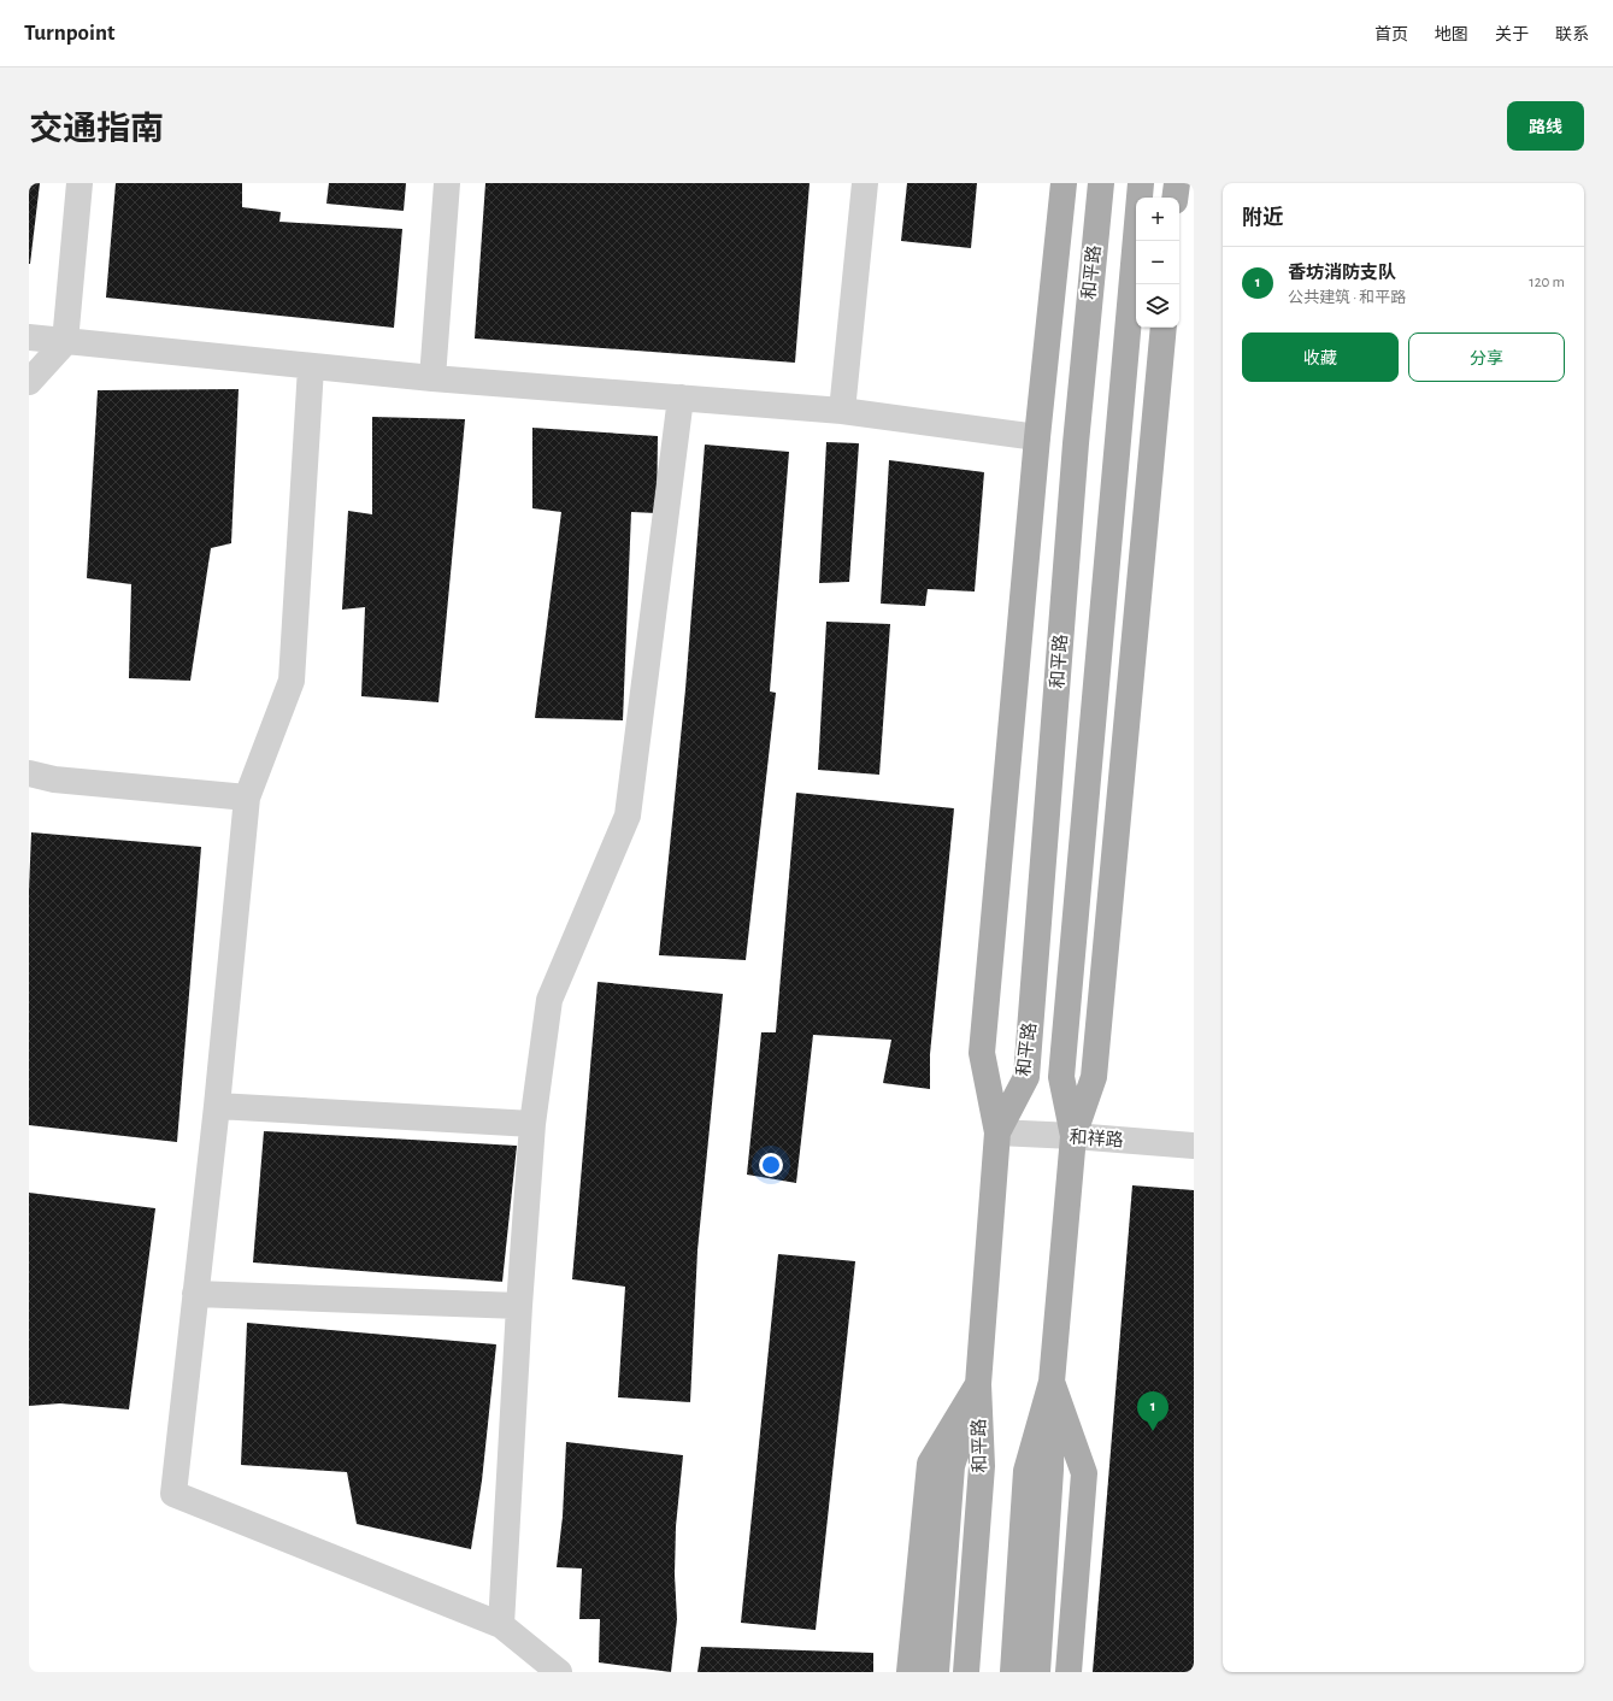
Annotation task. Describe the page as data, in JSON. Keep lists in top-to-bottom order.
{
  "streets": {
    "main road": ["和平路"],
    "street": ["和祥路"]
  },
  "crossings": [
    ["和平路", "和祥路"]
  ],
  "page": {
    "header": "Turnpoint",
    "nav": [
      "首页",
      "地图",
      "关于",
      "联系"
    ],
    "title": "交通指南",
    "buttons": [
      "路线",
      ["收藏", "分享"]
    ],
    "heading": "附近",
    "map_buttons": ["+", "−"],
    "list": [
      {
        "mark": "1",
        "name": "香坊消防支队",
        "note": "公共建筑 · 和平路",
        "value": "120 m"
      }
    ],
    "pins": "1"
  }
}
